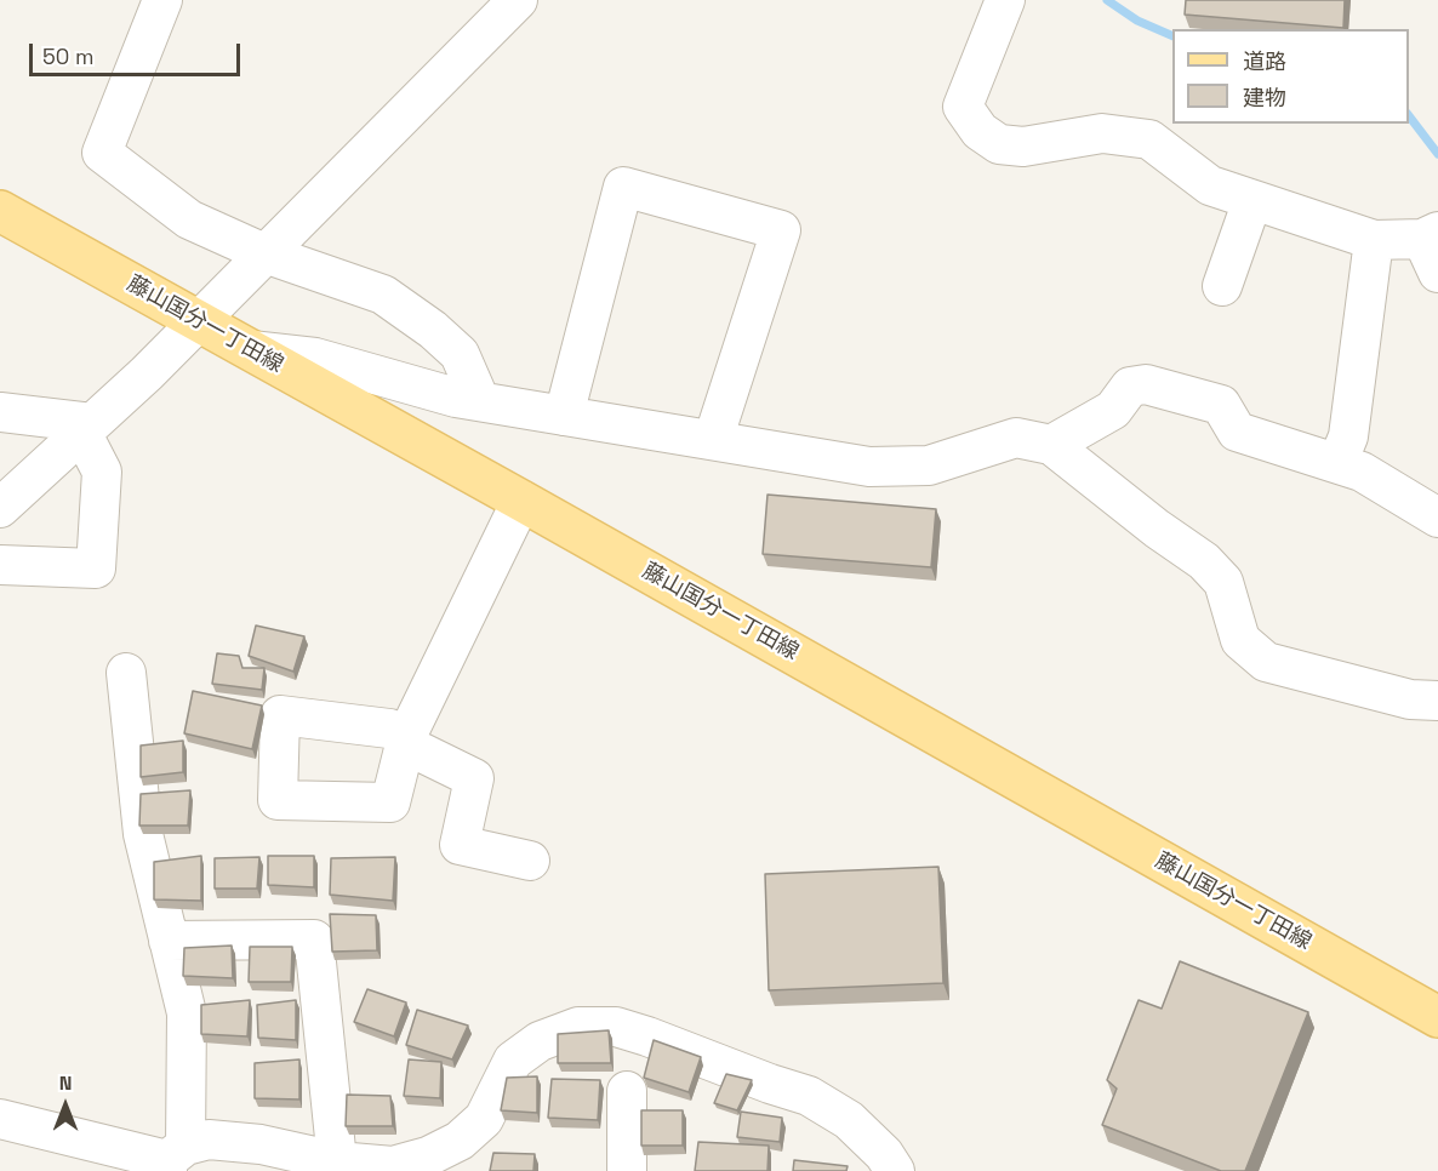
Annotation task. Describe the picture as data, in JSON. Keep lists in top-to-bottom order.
{
  "streets": {
    "main road": ["藤山国分一丁田線"]
  },
  "legend": ["道路", "建物"],
  "scale_bar": "50 m",
  "north": "top"
}
